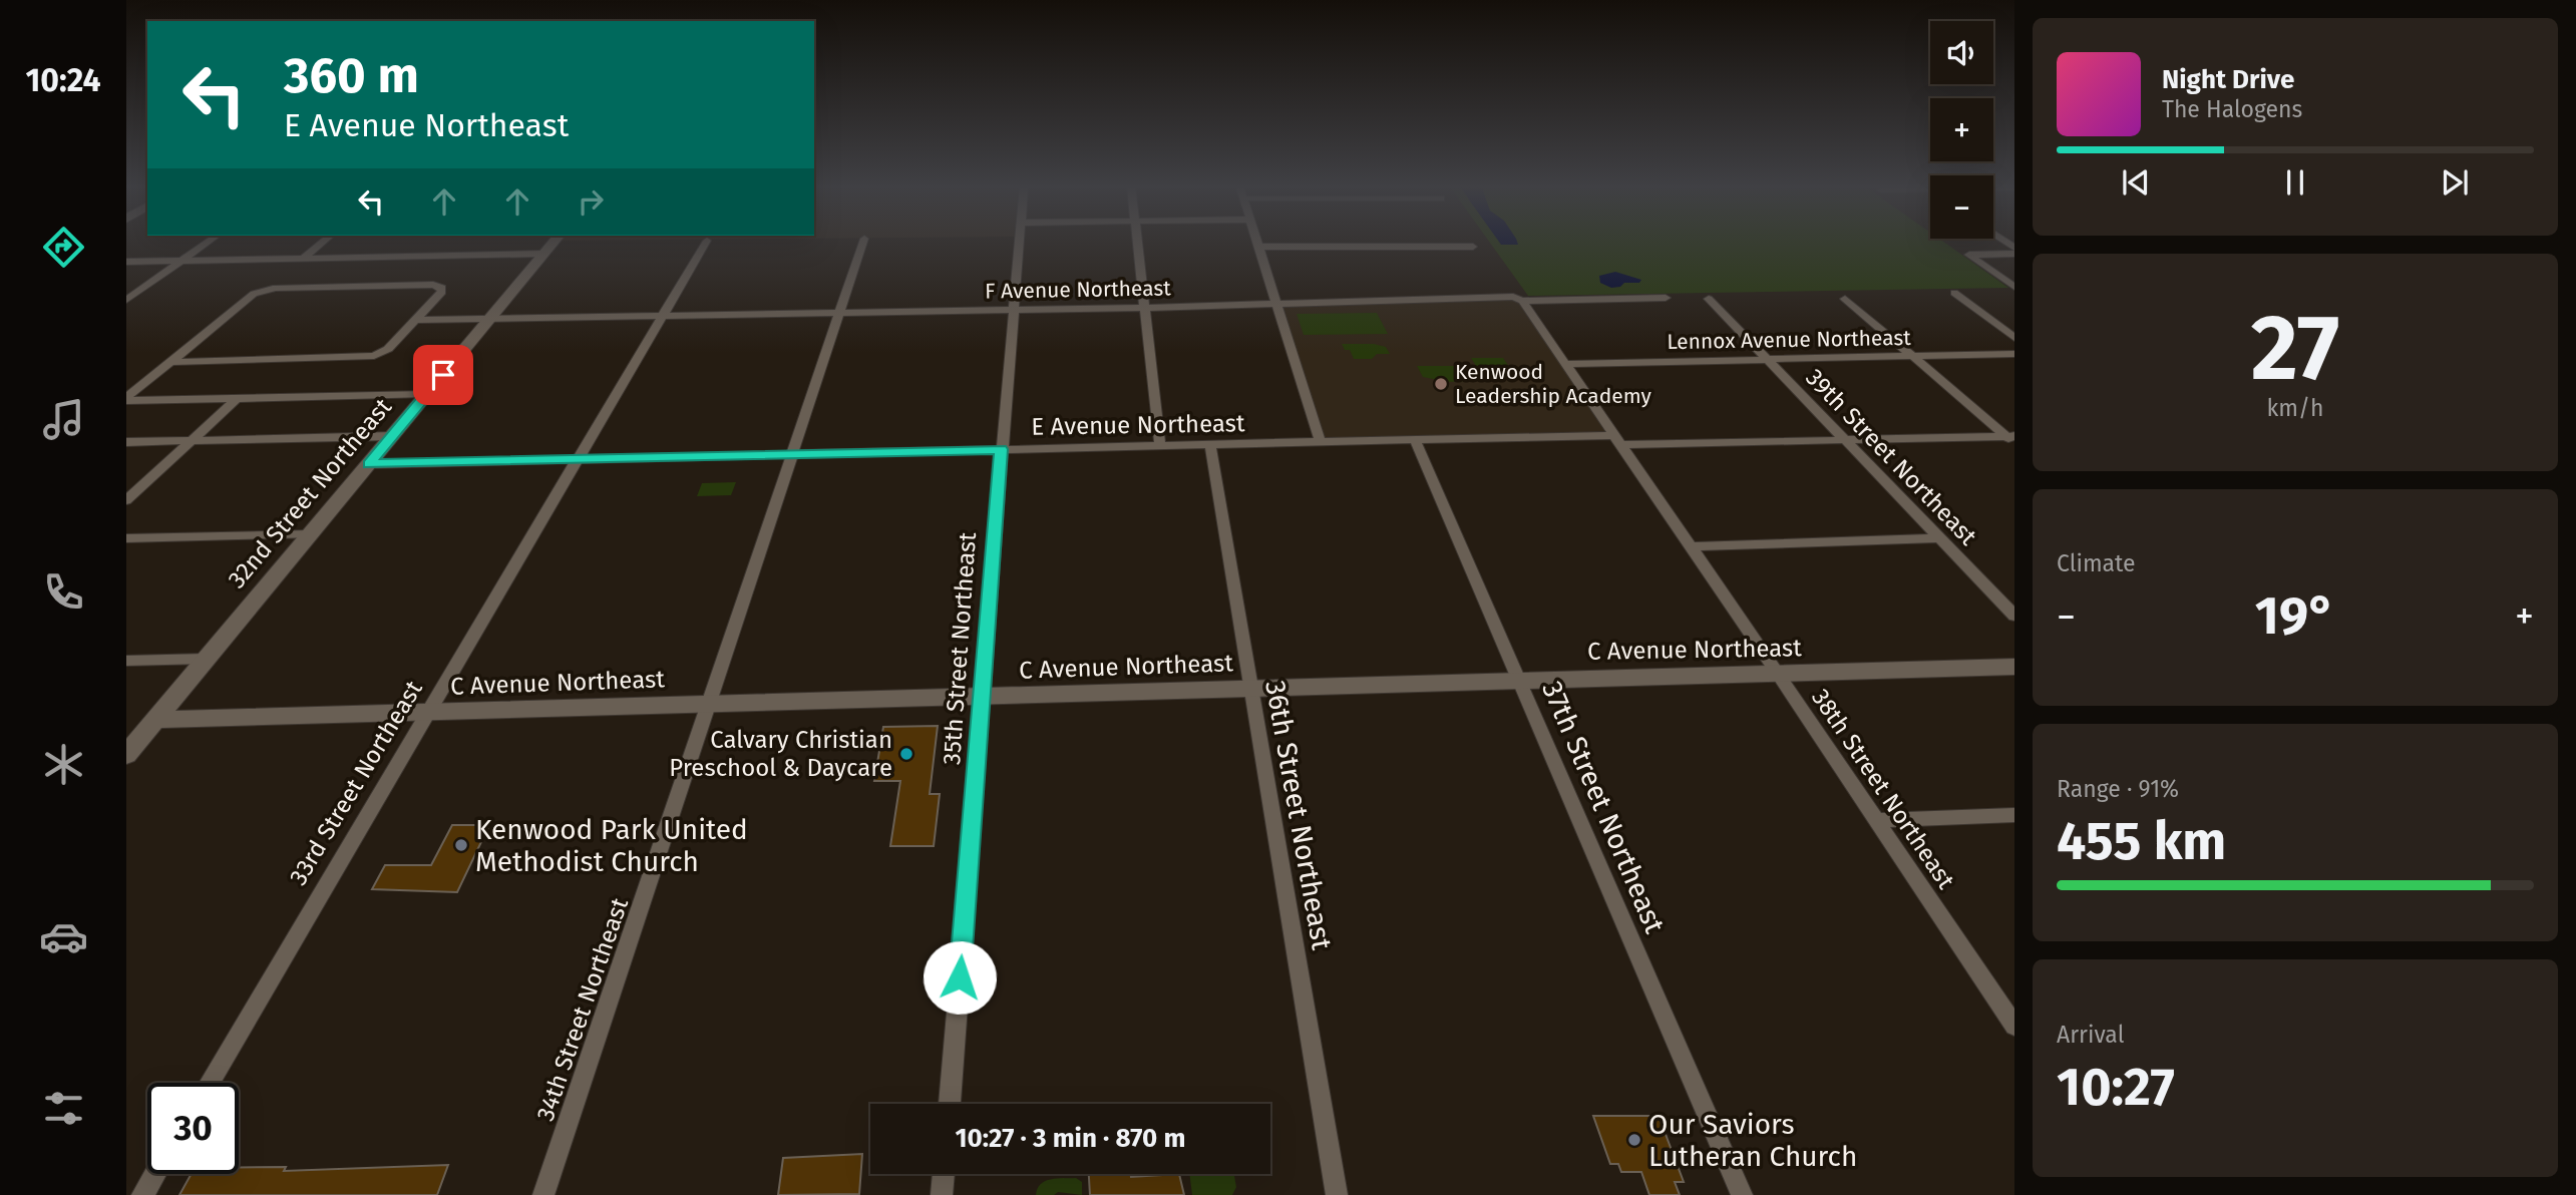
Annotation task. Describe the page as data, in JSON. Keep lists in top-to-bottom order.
{
  "streets": {
    "street": [
      "F Avenue Northeast",
      "Lennox Avenue Northeast",
      "E Avenue Northeast",
      "39th Street Northeast",
      "32nd Street Northeast",
      "35th Street Northeast",
      "C Avenue Northeast",
      "33rd Street Northeast",
      "38th Street Northeast",
      "37th Street Northeast",
      "36th Street Northeast",
      "34th Street Northeast"
    ]
  },
  "crossings": [
    ["F Avenue Northeast", "32nd Street Northeast"],
    ["F Avenue Northeast", "35th Street Northeast"],
    ["F Avenue Northeast", "33rd Street Northeast"],
    ["F Avenue Northeast", "38th Street Northeast"],
    ["F Avenue Northeast", "34th Street Northeast"],
    ["Lennox Avenue Northeast", "39th Street Northeast"],
    ["Lennox Avenue Northeast", "38th Street Northeast"],
    ["E Avenue Northeast", "39th Street Northeast"],
    ["E Avenue Northeast", "32nd Street Northeast"],
    ["E Avenue Northeast", "35th Street Northeast"],
    ["E Avenue Northeast", "33rd Street Northeast"],
    ["E Avenue Northeast", "38th Street Northeast"],
    ["E Avenue Northeast", "37th Street Northeast"],
    ["E Avenue Northeast", "36th Street Northeast"],
    ["E Avenue Northeast", "34th Street Northeast"],
    ["32nd Street Northeast", "C Avenue Northeast"],
    ["35th Street Northeast", "C Avenue Northeast"],
    ["C Avenue Northeast", "33rd Street Northeast"],
    ["C Avenue Northeast", "38th Street Northeast"],
    ["C Avenue Northeast", "37th Street Northeast"],
    ["C Avenue Northeast", "36th Street Northeast"],
    ["C Avenue Northeast", "34th Street Northeast"]
  ],
  "places": [
    "Kenwood Leadership Academy",
    "Calvary Christian Preschool & Daycare",
    "Kenwood Park United Methodist Church",
    "Our Saviors Lutheran Church"
  ],
  "page": {
    "tabs": "10:24",
    "map_buttons": ["+", "−"],
    "turn": ["360 m", "E Avenue Northeast"],
    "song": ["Night Drive", "The Halogens"],
    "tile": [
      ["27", "km/h"],
      "Climate",
      ["Range · 91%", "455 km"],
      ["Arrival", "10:27"]
    ],
    "heat": ["−", "19°", "+"],
    "limit": "30",
    "trip": "10:27 · 3 min · 870 m"
  }
}
